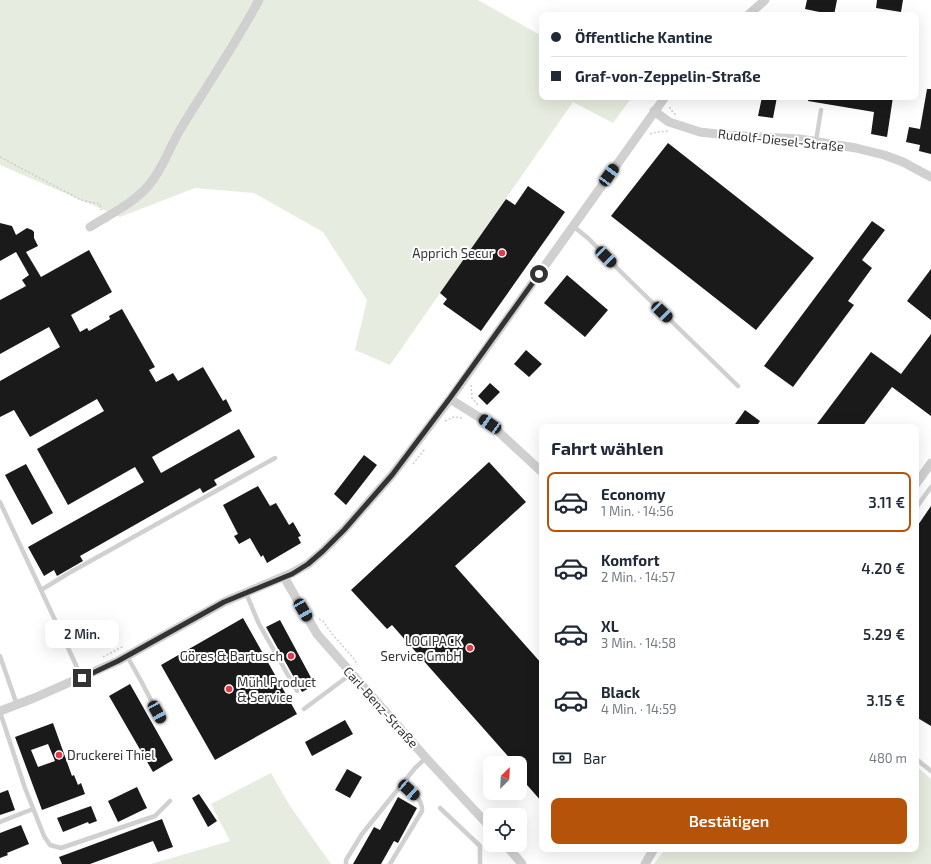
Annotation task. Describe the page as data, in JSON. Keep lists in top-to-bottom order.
{
  "streets": {
    "street": ["Rudolf-Diesel-Straße", "Carl-Benz-Straße"]
  },
  "places": [
    "Apprich Secur",
    "LOGIPACK Service GmbH",
    "Göres & Bartusch",
    "Mühl Product & Service",
    "Druckerei Thiel"
  ],
  "north": "top right",
  "page": {
    "banner": ["Öffentliche Kantine", "Graf-von-Zeppelin-Straße"],
    "heading": "Fahrt wählen",
    "list": [
      {
        "name": "Economy",
        "note": "1 Min. · 14:56",
        "value": "3.11 €"
      },
      {
        "name": "Komfort",
        "note": "2 Min. · 14:57",
        "value": "4.20 €"
      },
      {
        "name": "XL",
        "note": "3 Min. · 14:58",
        "value": "5.29 €"
      },
      {
        "name": "Black",
        "note": "4 Min. · 14:59",
        "value": "3.15 €"
      }
    ],
    "bubble": "2 Min.",
    "pay": ["Bar", "480 m"],
    "buttons": "Bestätigen"
  }
}
